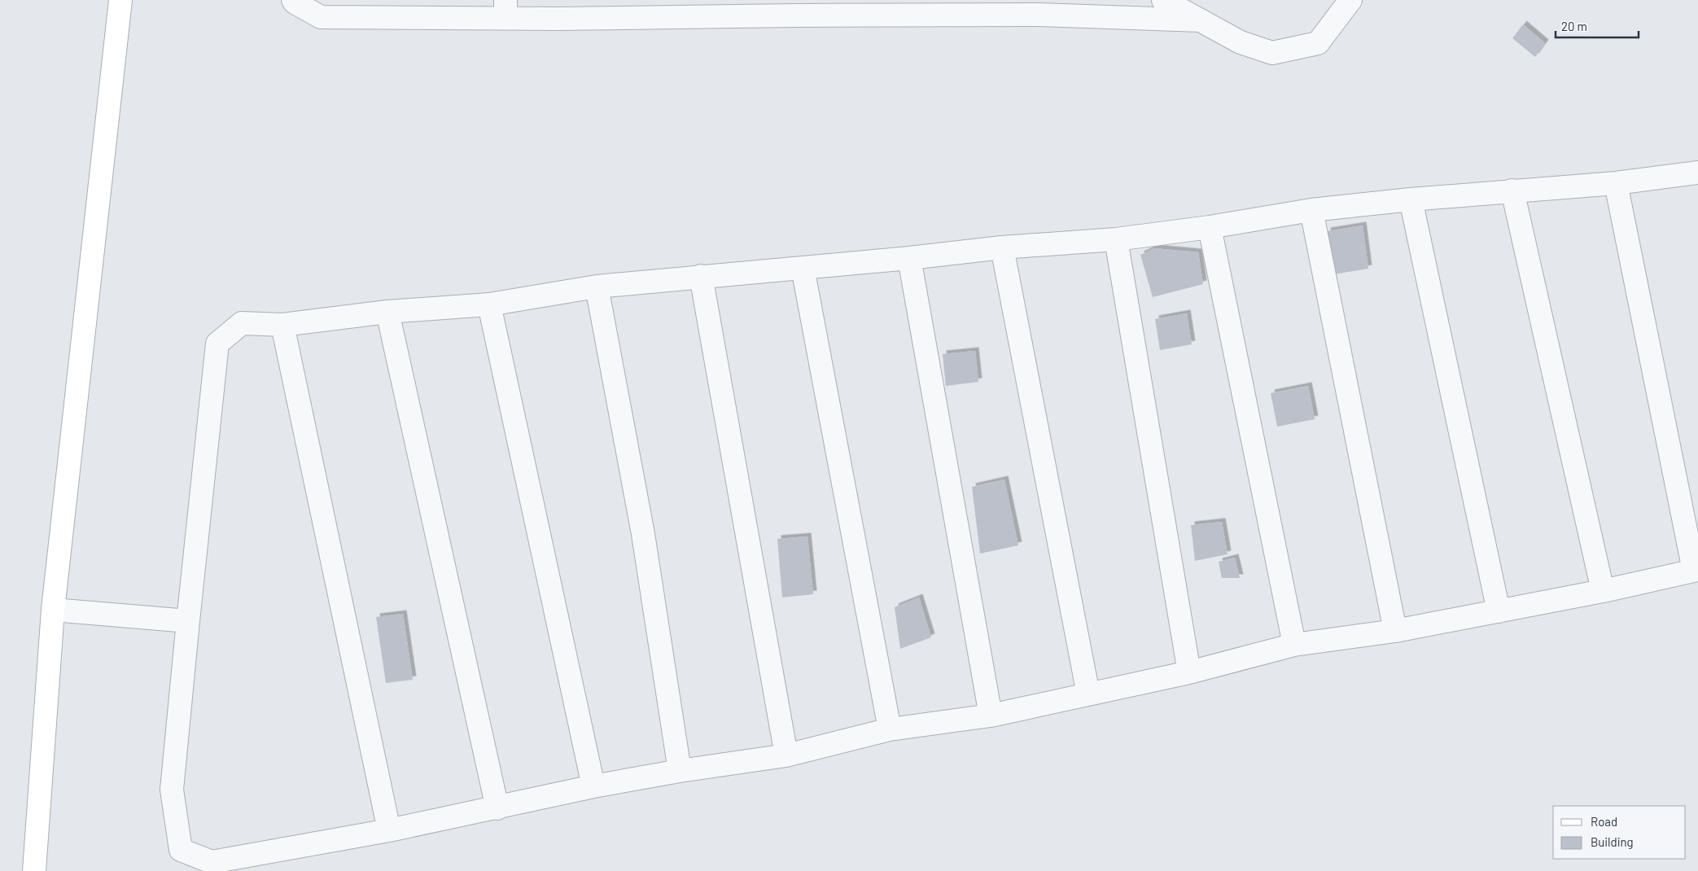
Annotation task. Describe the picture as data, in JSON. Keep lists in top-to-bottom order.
{
  "legend": ["Road", "Building"],
  "scale_bar": "20 m"
}
